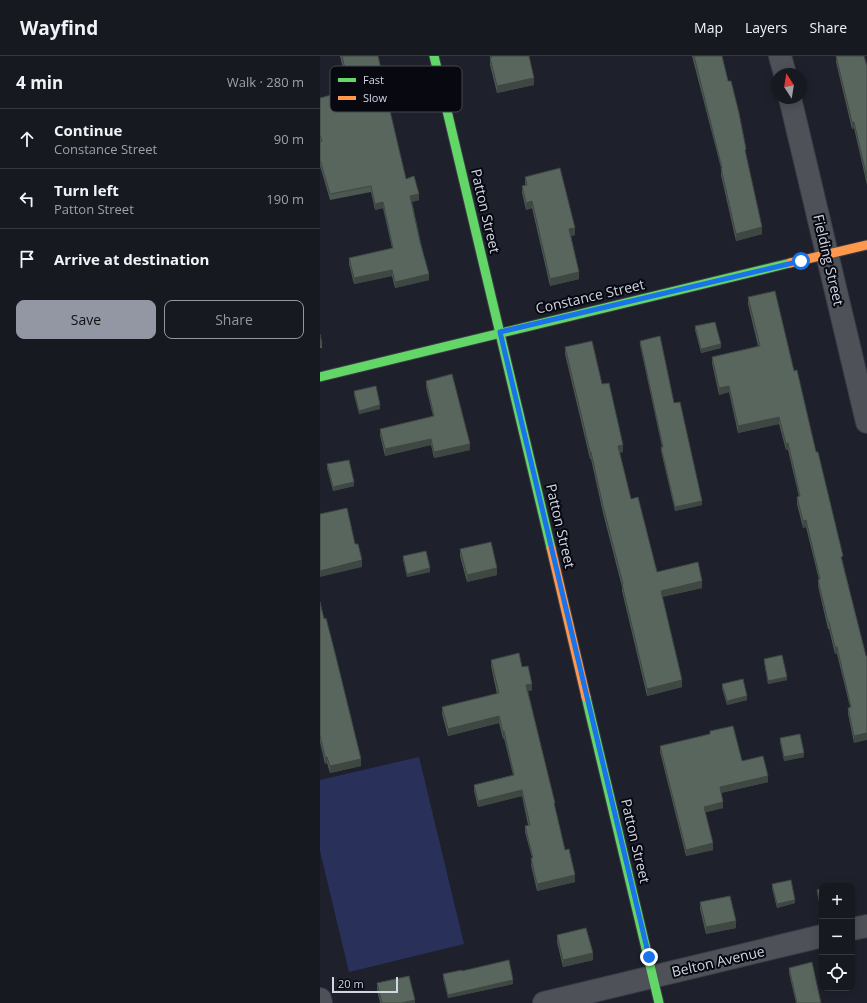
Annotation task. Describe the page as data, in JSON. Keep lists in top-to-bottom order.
{
  "streets": {
    "street": [
      "Patton Street",
      "Fielding Street",
      "Constance Street",
      "Belton Avenue"
    ]
  },
  "crossings": [
    ["Patton Street", "Constance Street"],
    ["Patton Street", "Belton Avenue"],
    ["Fielding Street", "Constance Street"]
  ],
  "legend": ["Fast", "Slow"],
  "scale_bar": "20 m",
  "north": "top",
  "page": {
    "header": "Wayfind",
    "nav": ["Map", "Layers", "Share"],
    "heading": ["4 min", "Walk · 280 m"],
    "list": [
      ["Continue", "Constance Street", "90 m"],
      ["Turn left", "Patton Street", "190 m"],
      "Arrive at destination"
    ],
    "buttons": ["Save", "Share"],
    "map_buttons": ["+", "−"],
    "scale": "20 m"
  }
}
